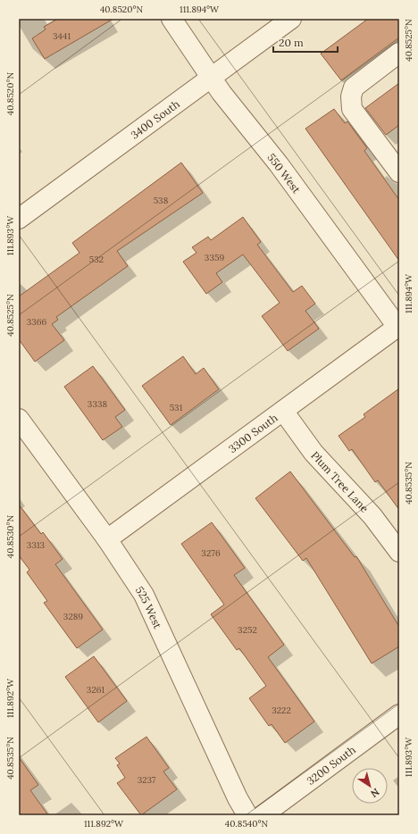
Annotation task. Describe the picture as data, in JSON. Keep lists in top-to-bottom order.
{
  "streets": {
    "street": [
      "3400 South",
      "550 West",
      "3300 South",
      "Plum Tree Lane",
      "525 West",
      "3200 South"
    ]
  },
  "crossings": [
    ["3400 South", "550 West"],
    ["550 West", "3300 South"],
    ["3300 South", "Plum Tree Lane"],
    ["3300 South", "525 West"]
  ],
  "house_numbers": [
    "3441",
    "538",
    "3359",
    "532",
    "3366",
    "3338",
    "531",
    "3313",
    "3276",
    "3289",
    "3252",
    "3261",
    "3222",
    "3237"
  ],
  "scale_bar": "20 m",
  "north": "bottom right",
  "coordinates": [
    "40.8520°N",
    "111.894°W",
    "40.8525°N",
    "111.893°W",
    "40.8535°N",
    "40.8530°N",
    "111.892°W",
    "40.8540°N"
  ]
}
